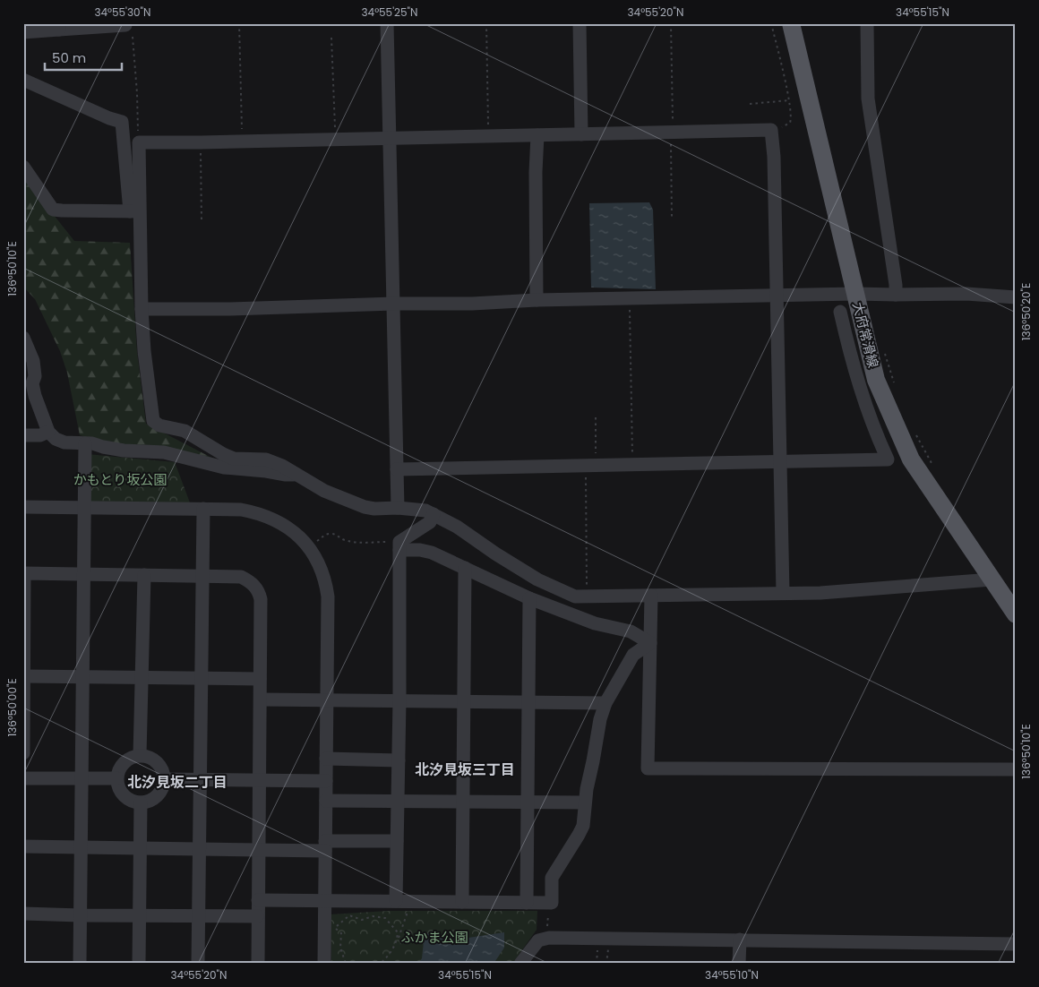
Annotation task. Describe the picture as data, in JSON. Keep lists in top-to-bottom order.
{
  "streets": {
    "main road": ["大府常滑線"]
  },
  "districts": ["北汐見坂三丁目", "北汐見坂二丁目"],
  "parks": ["かもとり坂公園", "ふかま公園"],
  "scale_bar": "50 m",
  "coordinates": [
    "34°55'30\"N",
    "34°55'25\"N",
    "34°55'20\"N",
    "34°55'15\"N",
    "136°50'10\"E",
    "136°50'20\"E",
    "136°50'00\"E",
    "34°55'10\"N"
  ]
}
